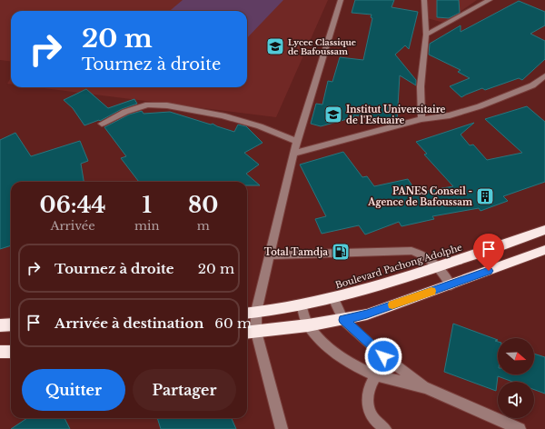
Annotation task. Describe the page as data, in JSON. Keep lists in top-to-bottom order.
{
  "streets": {
    "highway": ["Boulevard Pachong Adolphe"]
  },
  "places": {
    "school or university": ["Lycee Classique de Bafoussam", "Institut Universitaire de l'Estuaire"],
    "building": ["PANES Conseil - Agence de Bafoussam"],
    "fuel station": ["Total Tamdja"]
  },
  "north": "right",
  "page": {
    "turn": ["20 m", "Tournez à droite"],
    "eta": [
      "06:44",
      "Arrivée",
      "1",
      "min",
      "80",
      "m"
    ],
    "list": [
      {
        "name": "Tournez à droite",
        "value": "20 m"
      },
      {
        "name": "Arrivée à destination",
        "value": "60 m"
      }
    ],
    "buttons": ["Quitter", "Partager"]
  }
}
